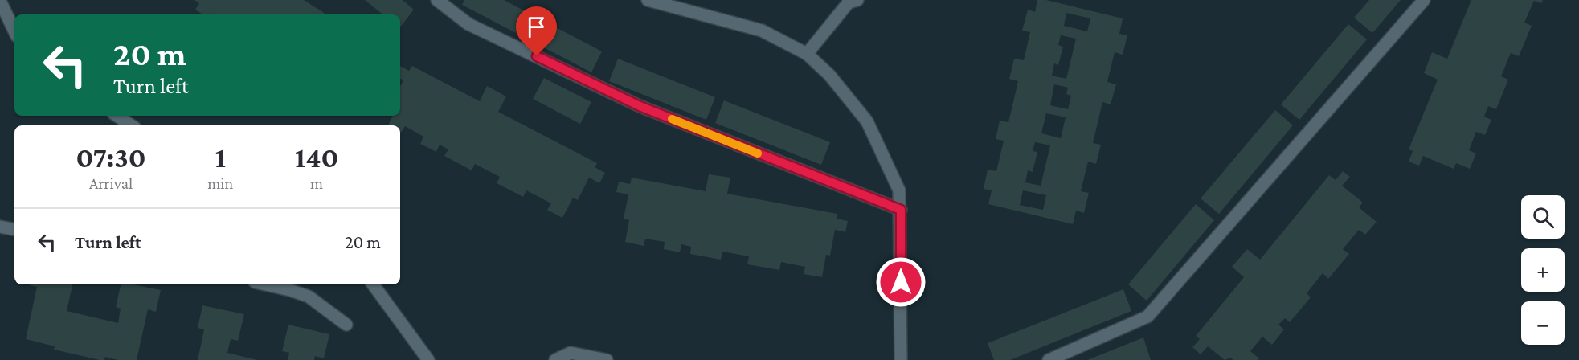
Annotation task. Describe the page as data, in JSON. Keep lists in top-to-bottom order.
{
  "page": {
    "turn": ["20 m", "Turn left"],
    "eta": [
      "07:30",
      "Arrival",
      "1",
      "min",
      "140",
      "m"
    ],
    "map_buttons": ["+", "−"],
    "list": [
      {
        "name": "Turn left",
        "value": "20 m"
      }
    ]
  }
}
